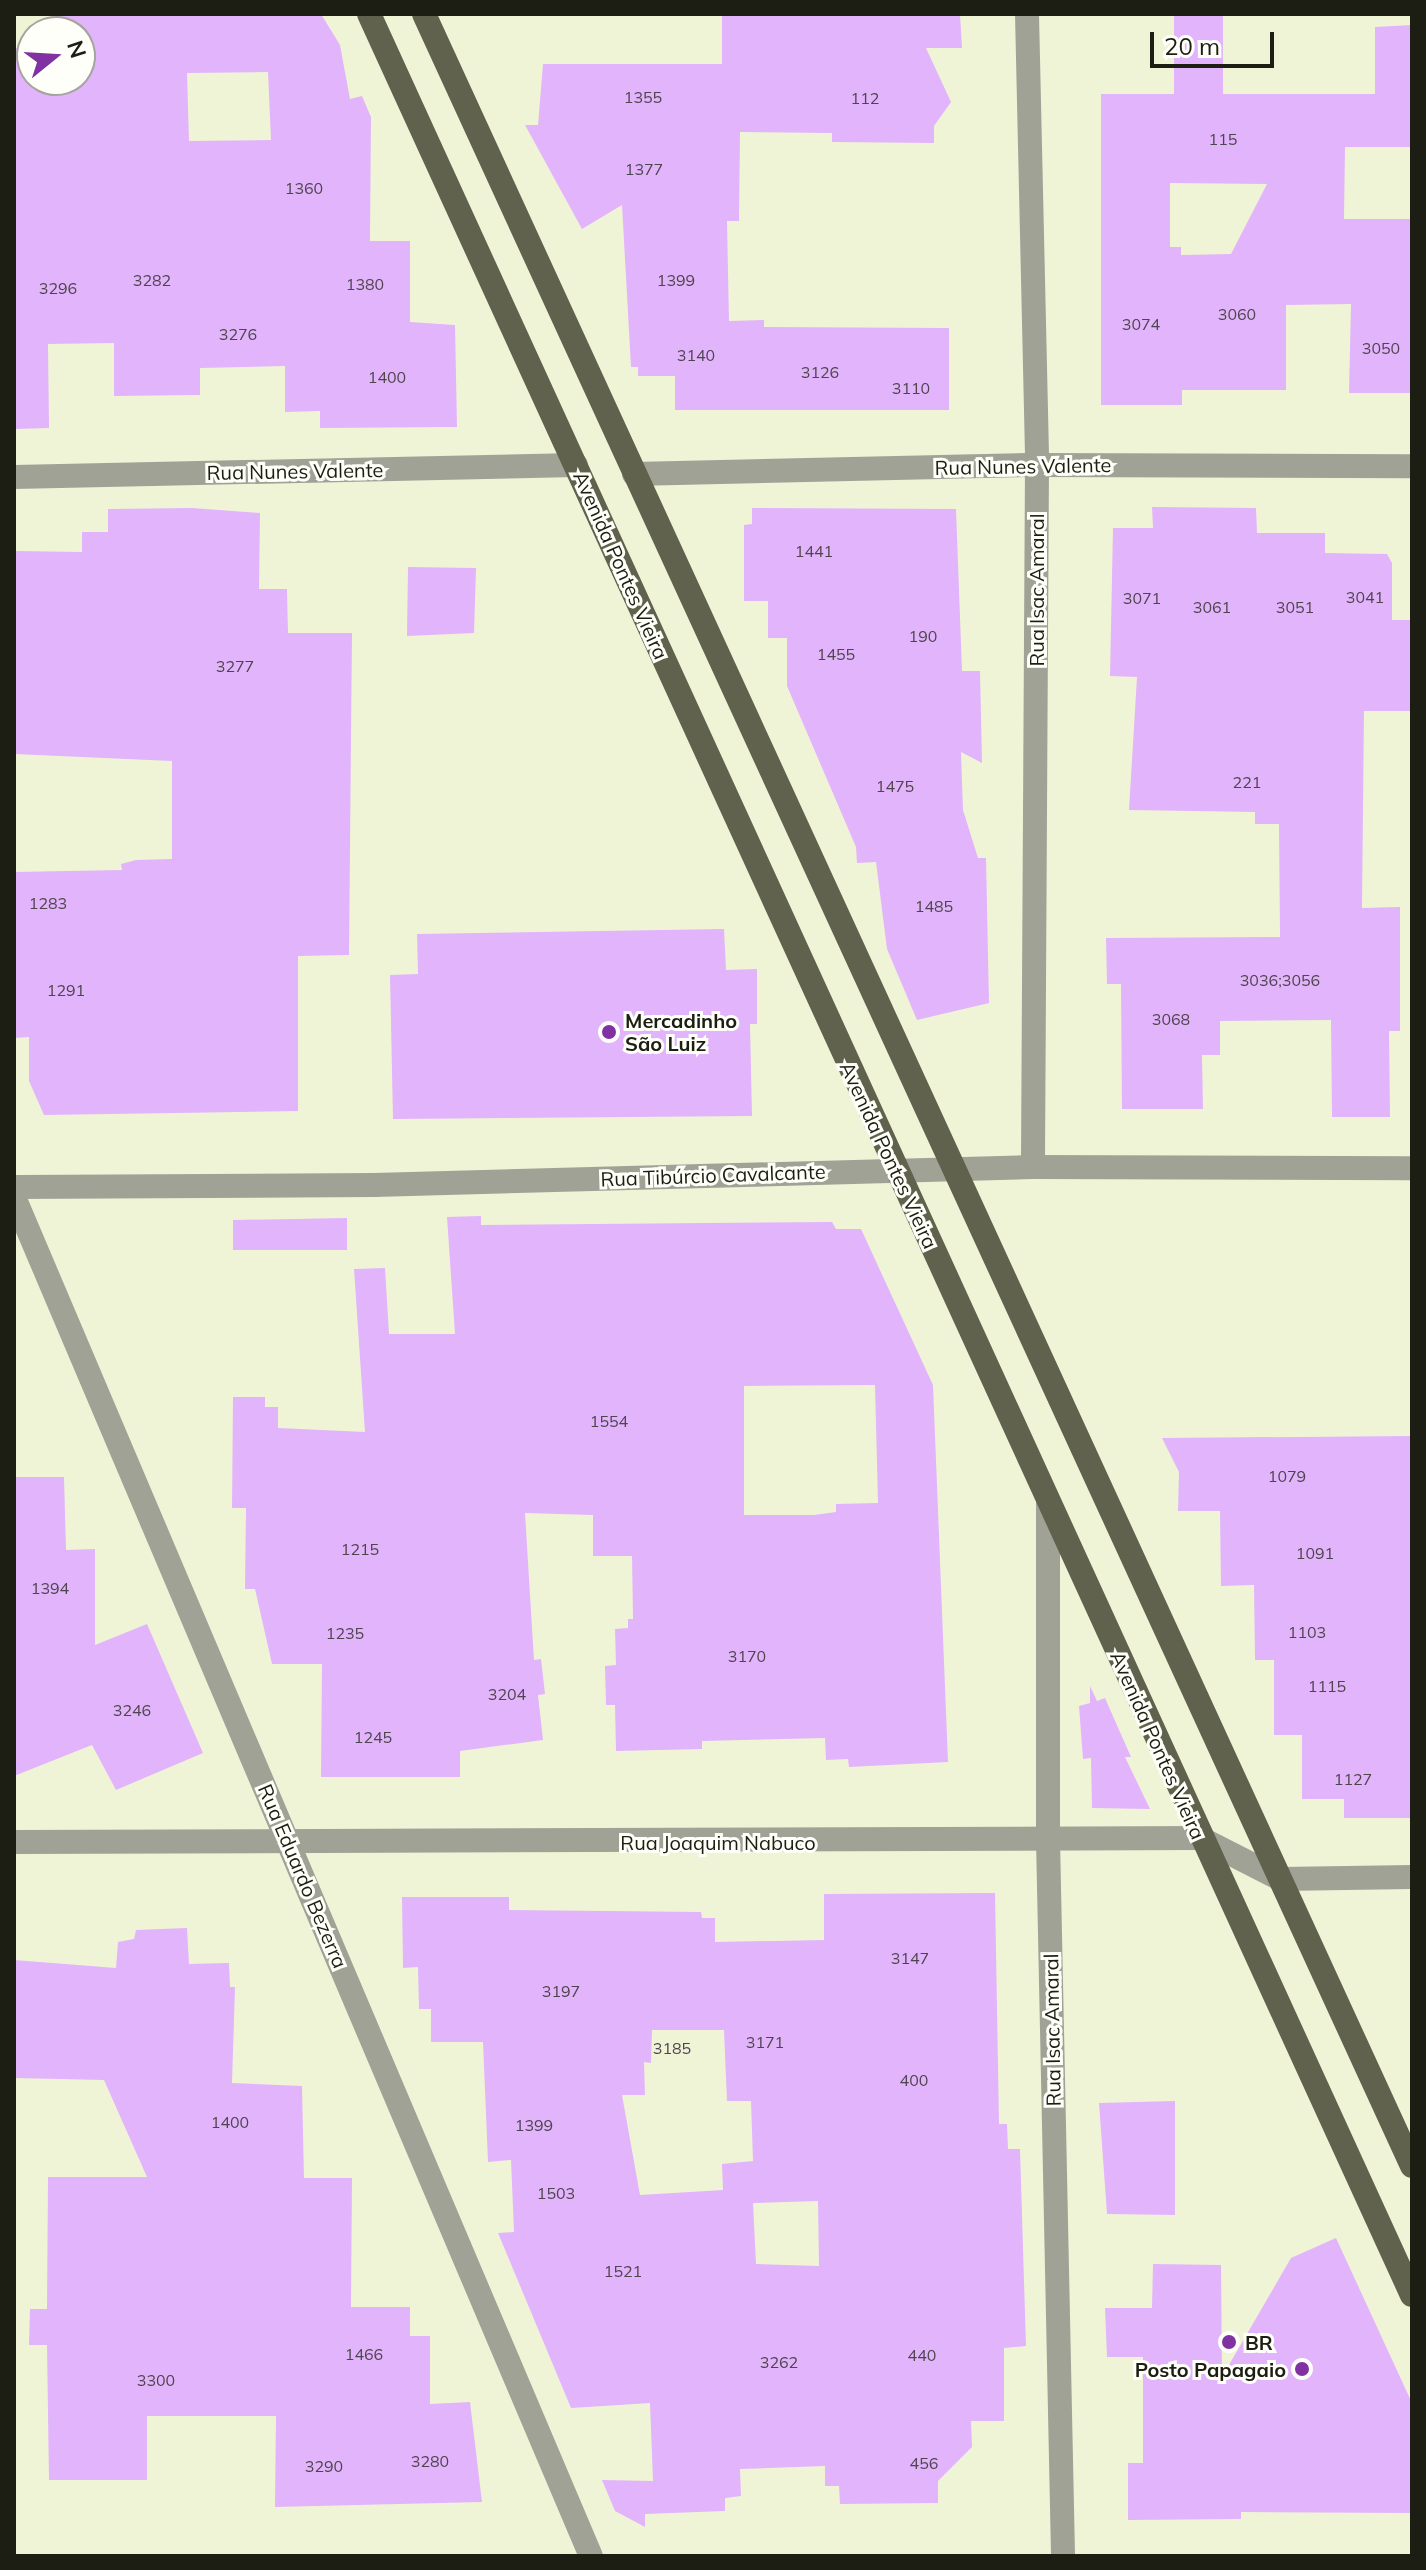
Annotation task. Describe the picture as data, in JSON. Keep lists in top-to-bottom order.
{
  "streets": {
    "main road": ["Avenida Pontes Vieira"],
    "street": [
      "Rua Nunes Valente",
      "Rua Isac Amaral",
      "Rua Tibúrcio Cavalcante",
      "Rua Joaquim Nabuco",
      "Rua Eduardo Bezerra"
    ]
  },
  "crossings": [
    ["Rua Nunes Valente", "Avenida Pontes Vieira"],
    ["Rua Nunes Valente", "Rua Isac Amaral"],
    ["Avenida Pontes Vieira", "Rua Isac Amaral"],
    ["Avenida Pontes Vieira", "Rua Tibúrcio Cavalcante"],
    ["Avenida Pontes Vieira", "Rua Joaquim Nabuco"],
    ["Rua Isac Amaral", "Rua Tibúrcio Cavalcante"],
    ["Rua Isac Amaral", "Rua Joaquim Nabuco"],
    ["Rua Joaquim Nabuco", "Rua Eduardo Bezerra"]
  ],
  "places": ["Mercadinho São Luiz", "BR", "Posto Papagaio"],
  "house_numbers": [
    "1355",
    "112",
    "115",
    "1377",
    "1360",
    "3282",
    "1399",
    "1380",
    "3296",
    "3060",
    "3074",
    "3276",
    "3050",
    "3140",
    "3126",
    "1400",
    "3110",
    "1441",
    "3041",
    "3071",
    "3061",
    "3051",
    "190",
    "1455",
    "3277",
    "221",
    "1475",
    "1283",
    "1485",
    "3036;3056",
    "1291",
    "3068",
    "1554",
    "1079",
    "1215",
    "1091",
    "1394",
    "1103",
    "1235",
    "3170",
    "1115",
    "3204",
    "3246",
    "1245",
    "1127",
    "3147",
    "3197",
    "3171",
    "3185",
    "400",
    "1400",
    "1399",
    "1503",
    "1521",
    "1466",
    "440",
    "3262",
    "3300",
    "3280",
    "456",
    "3290"
  ],
  "scale_bar": "20 m",
  "north": "right"
}
